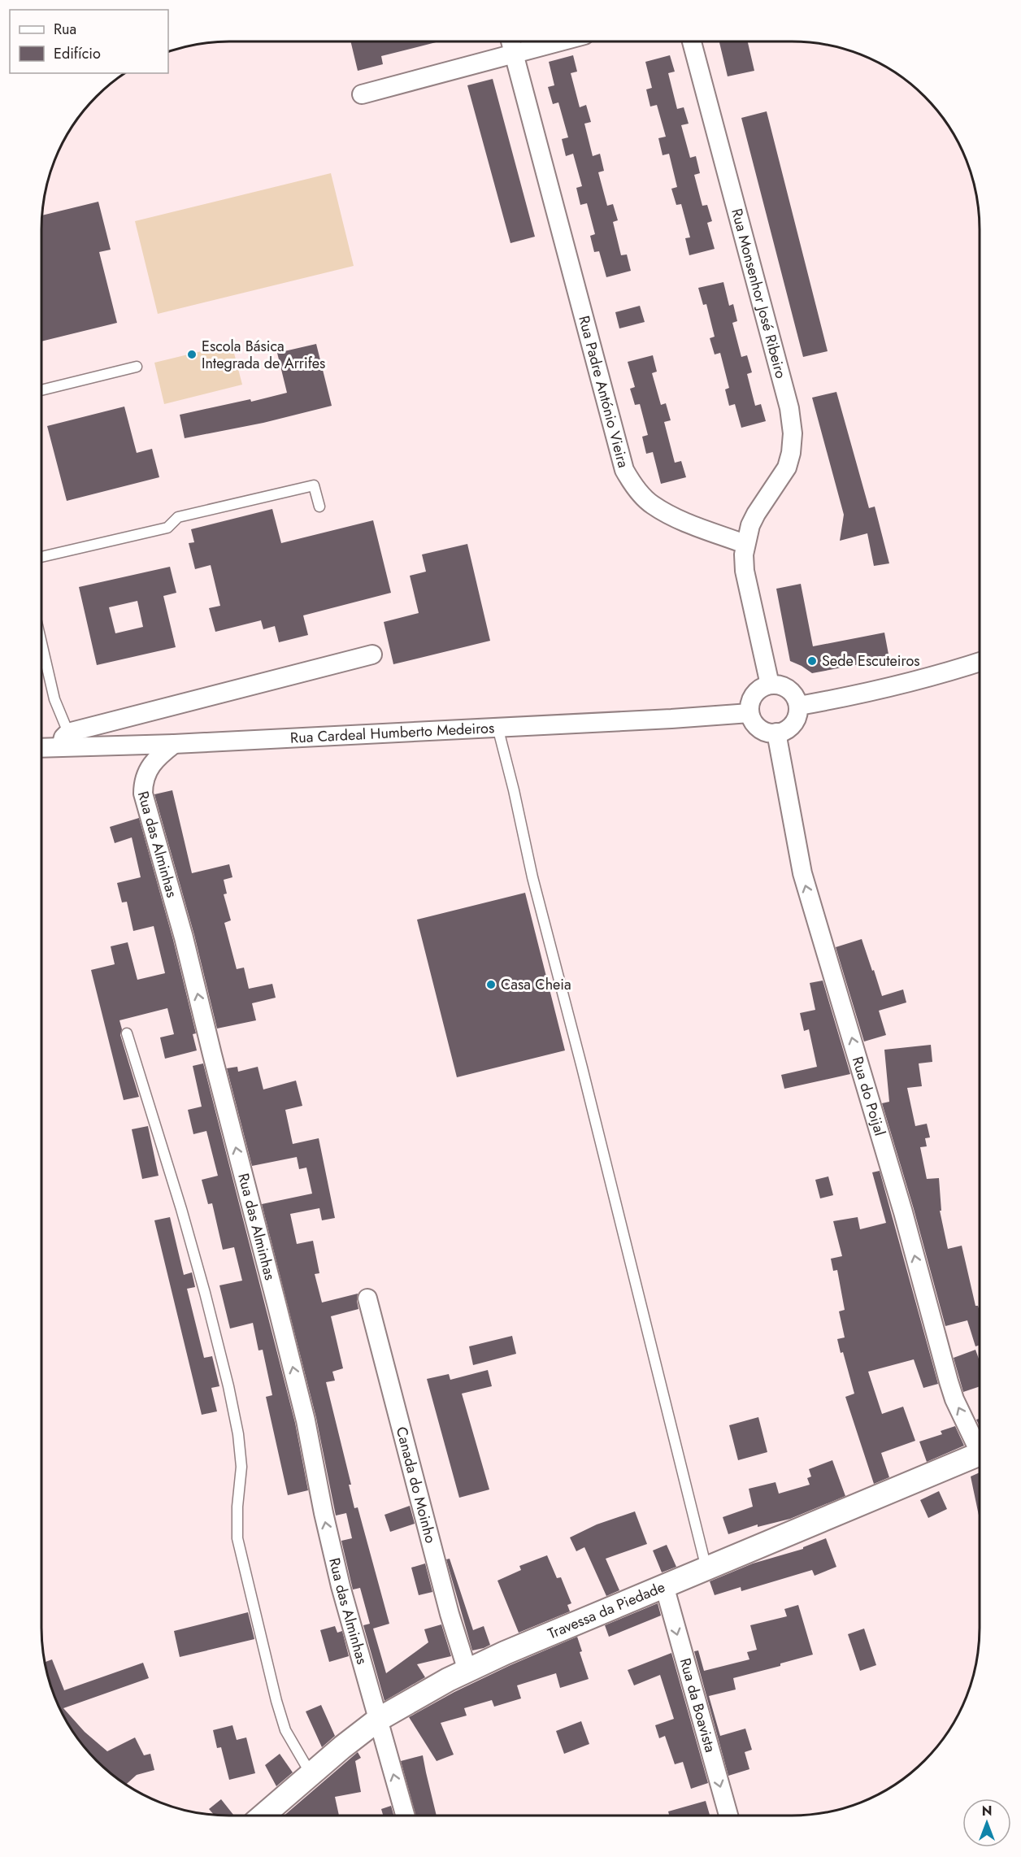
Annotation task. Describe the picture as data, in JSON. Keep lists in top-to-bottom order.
{
  "streets": {
    "street": [
      "Rua Monsenhor José Ribeiro",
      "Rua Padre António Vieira",
      "Rua Cardeal Humberto Medeiros",
      "Rua das Alminhas",
      "Rua do Poijal",
      "Canada do Moinho",
      "Travessa da Piedade",
      "Rua da Boavista"
    ]
  },
  "crossings": [
    ["Rua Monsenhor José Ribeiro", "Rua Padre António Vieira"],
    ["Rua Cardeal Humberto Medeiros", "Rua das Alminhas"],
    ["Rua Cardeal Humberto Medeiros", "Rua do Poijal"],
    ["Rua das Alminhas", "Travessa da Piedade"],
    ["Canada do Moinho", "Travessa da Piedade"],
    ["Travessa da Piedade", "Rua da Boavista"]
  ],
  "one_way": ["Rua das Alminhas", "Rua do Poijal", "Rua da Boavista"],
  "places": ["Escola Básica Integrada de Arrifes", "Sede Escuteiros", "Casa Cheia"],
  "legend": ["Rua", "Edifício"],
  "north": "top"
}
